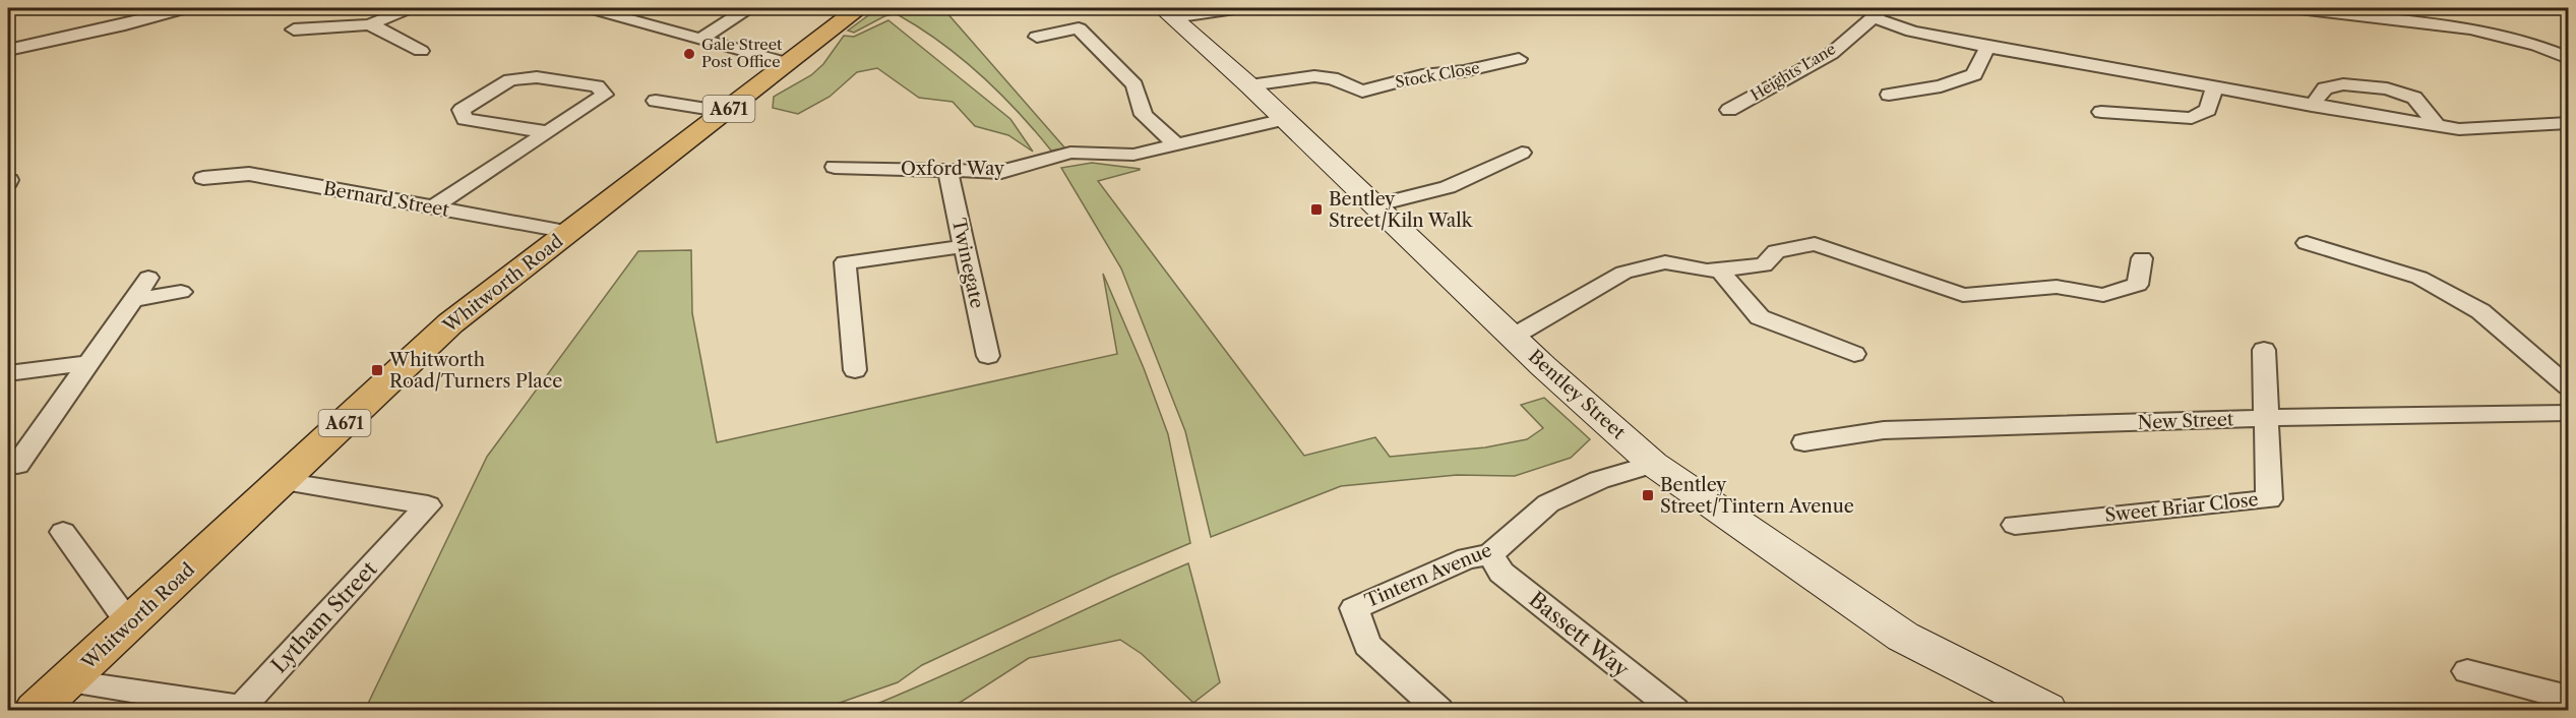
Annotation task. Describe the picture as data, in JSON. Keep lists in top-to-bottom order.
{
  "streets": {
    "main road": ["A671", "Whitworth Road"],
    "street": [
      "Heights Lane",
      "Stock Close",
      "Oxford Way",
      "Bernard Street",
      "Twinegate",
      "Bentley Street",
      "New Street",
      "Sweet Briar Close",
      "Tintern Avenue",
      "Lytham Street",
      "Bassett Way"
    ]
  },
  "crossings": [
    ["Oxford Way", "Twinegate"],
    ["Oxford Way", "Bentley Street"],
    ["Bernard Street", "Whitworth Road"],
    ["Whitworth Road", "Lytham Street"],
    ["Bentley Street", "Tintern Avenue"],
    ["New Street", "Sweet Briar Close"],
    ["Tintern Avenue", "Bassett Way"]
  ],
  "places": {
    "other": ["Gale Street Post Office"],
    "transit": ["Bentley Street/Kiln Walk", "Whitworth Road/Turners Place", "Bentley Street/Tintern Avenue"]
  }
}
